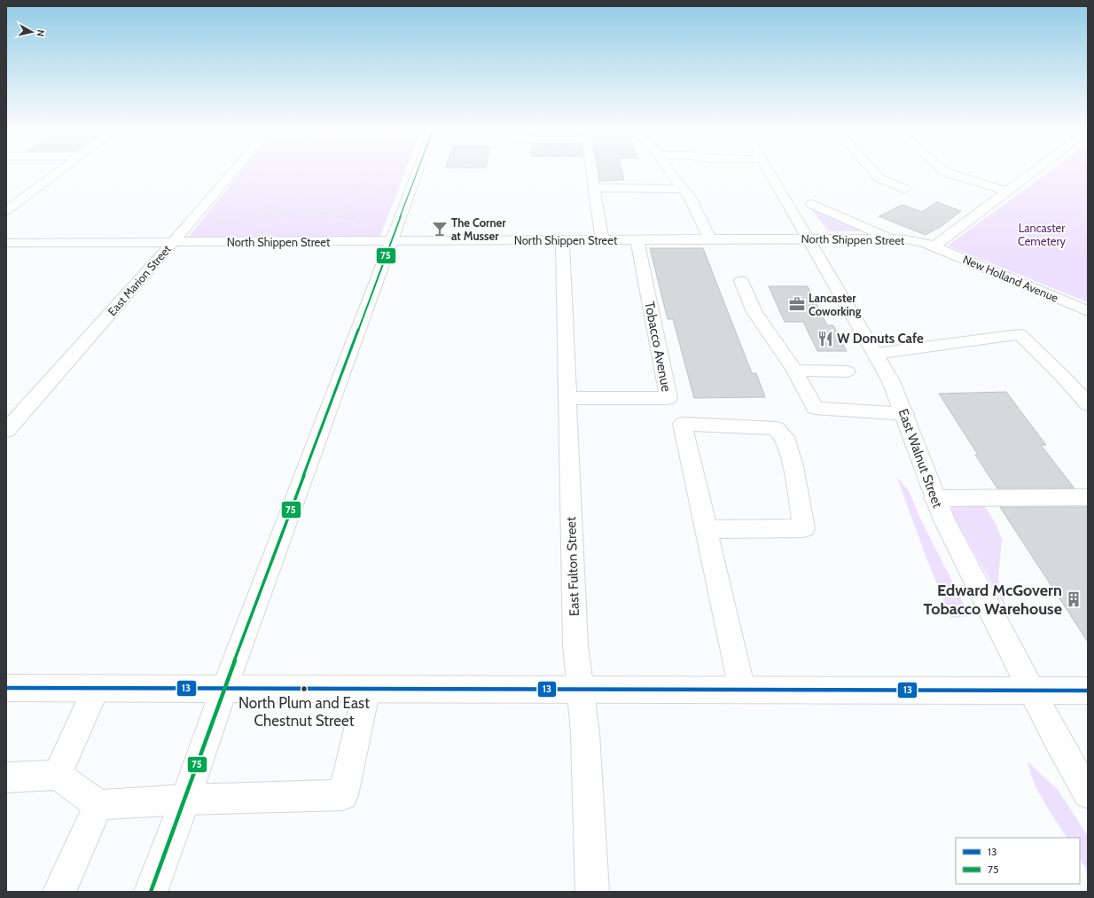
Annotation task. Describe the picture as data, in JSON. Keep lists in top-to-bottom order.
{
  "streets": {
    "street": [
      "North Shippen Street",
      "New Holland Avenue",
      "East Marion Street",
      "Tobacco Avenue",
      "East Walnut Street",
      "East Fulton Street"
    ]
  },
  "crossings": [
    ["North Shippen Street", "New Holland Avenue"],
    ["North Shippen Street", "East Marion Street"],
    ["North Shippen Street", "Tobacco Avenue"],
    ["North Shippen Street", "East Walnut Street"],
    ["North Shippen Street", "East Fulton Street"],
    ["Tobacco Avenue", "East Fulton Street"]
  ],
  "parks": ["Lancaster Cemetery"],
  "places": {
    "bar": ["The Corner at Musser"],
    "office": ["Lancaster Coworking"],
    "restaurant": ["W Donuts Cafe"],
    "building": ["Edward McGovern Tobacco Warehouse"],
    "other": ["North Plum and East Chestnut Street"]
  },
  "lines": ["transit line 75", "transit line 13"],
  "legend": ["13", "75"],
  "north": "right"
}
